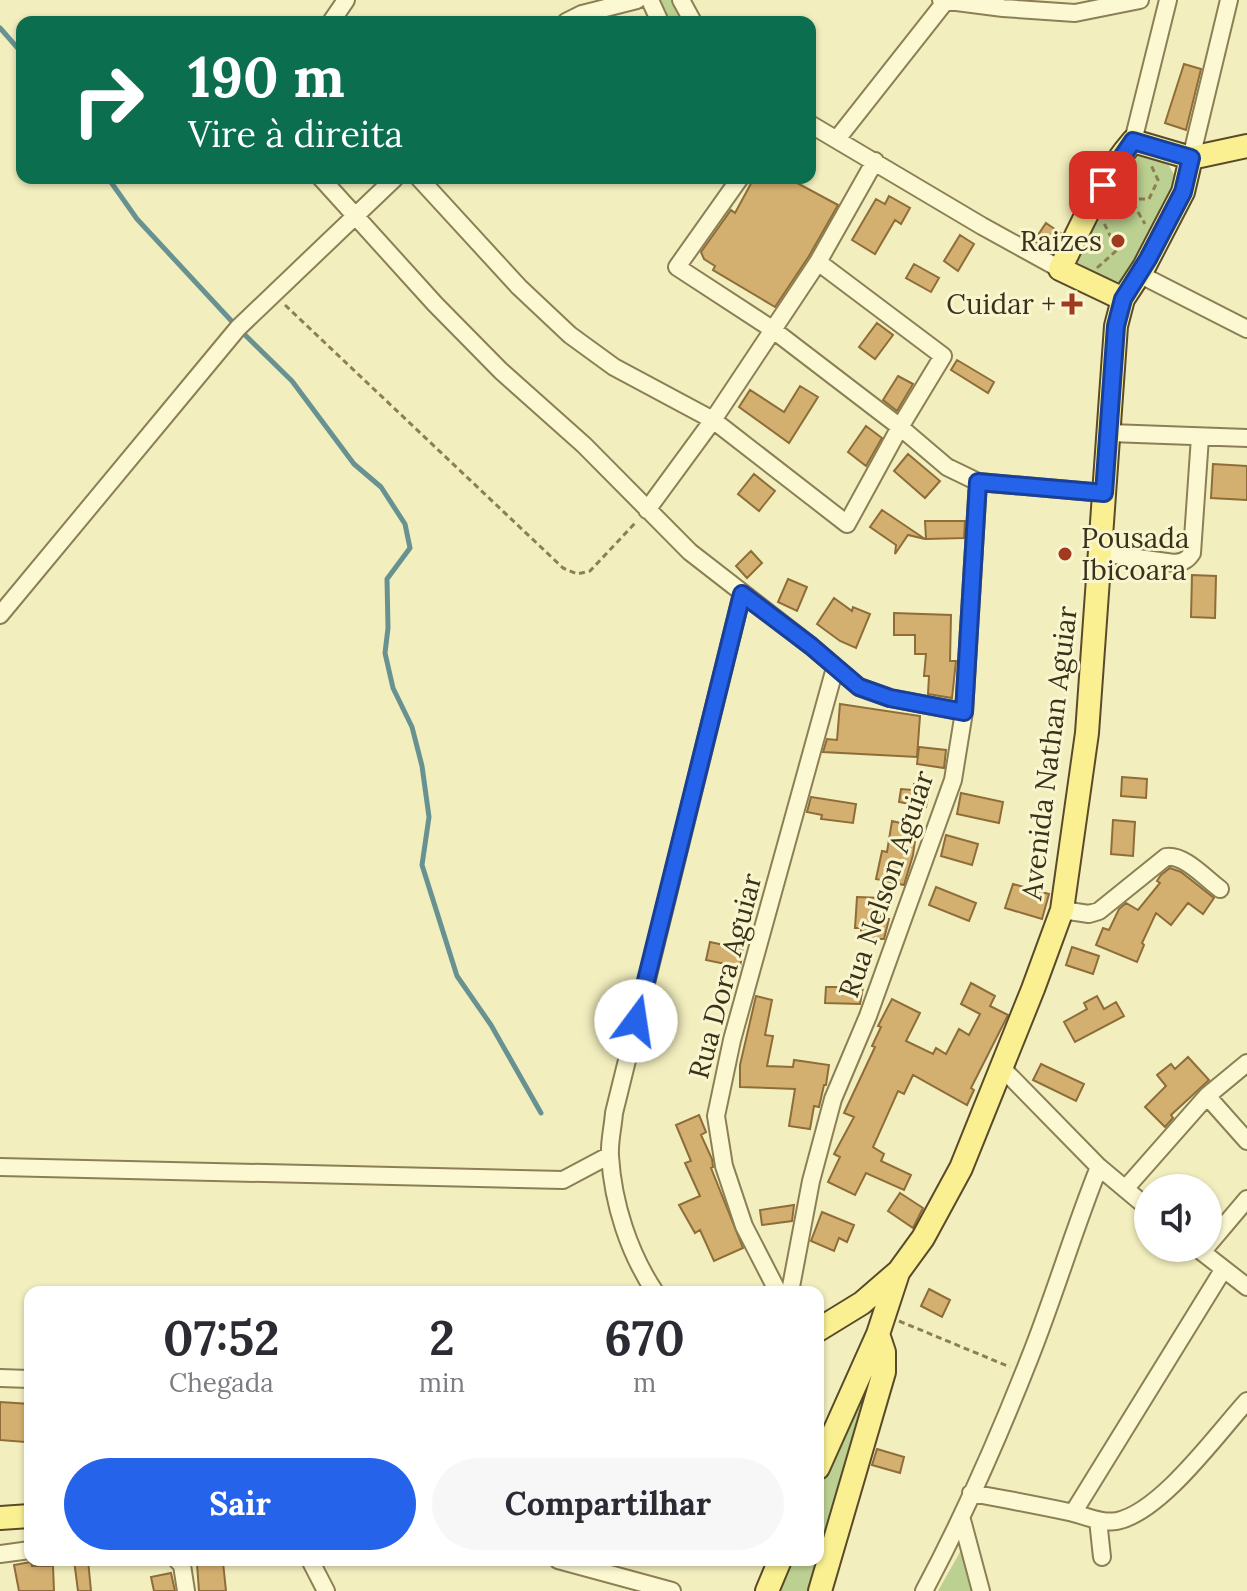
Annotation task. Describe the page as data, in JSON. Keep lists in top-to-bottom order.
{
  "streets": {
    "main road": ["Avenida Nathan Aguiar"],
    "street": ["Rua Nelson Aguiar", "Rua Dora Aguiar"]
  },
  "places": {
    "other": ["Raizes", "Pousada Ibicoara"],
    "health": ["Cuidar +"]
  },
  "page": {
    "turn": ["190 m", "Vire à direita"],
    "eta": [
      "07:52",
      "Chegada",
      "2",
      "min",
      "670",
      "m"
    ],
    "buttons": ["Sair", "Compartilhar"]
  }
}
